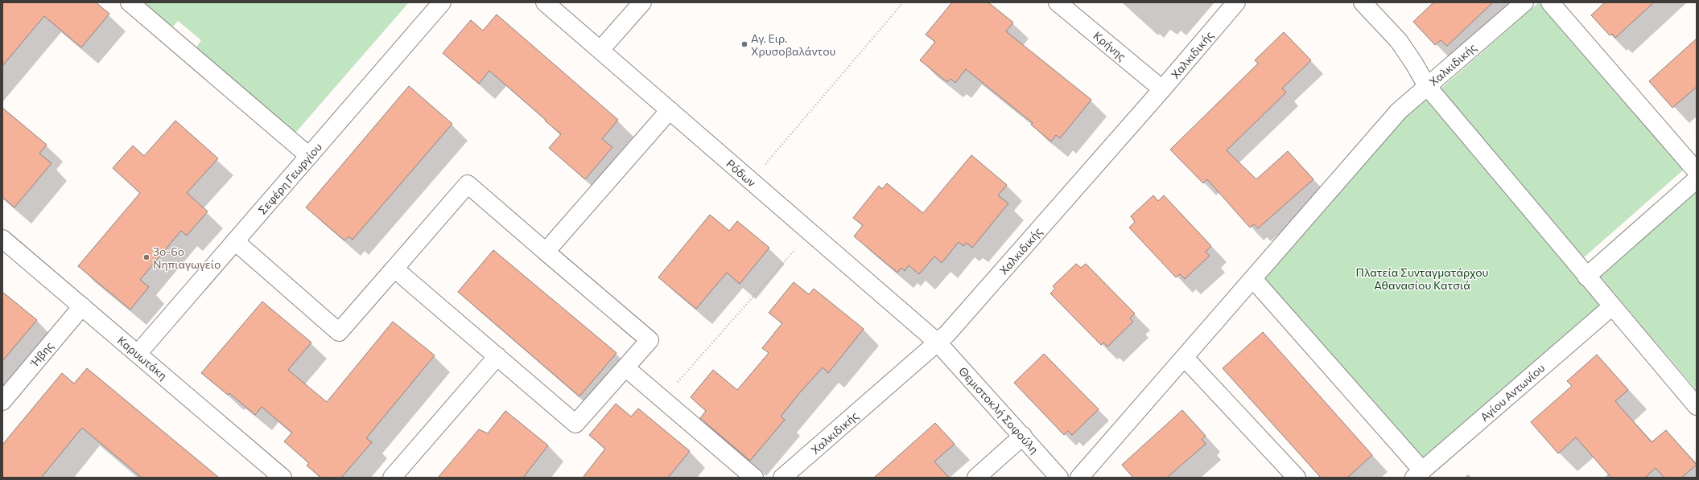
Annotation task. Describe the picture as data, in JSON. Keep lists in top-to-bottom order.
{
  "streets": {
    "street": [
      "Κρήνης",
      "Χαλκιδικής",
      "Ρόδων",
      "Σεφέρη Γεωργίου",
      "Ήβης",
      "Καρυωτάκη",
      "Αγίου Αντωνίου",
      "Θεμιστοκλή Σοφούλη"
    ]
  },
  "crossings": [
    ["Κρήνης", "Χαλκιδικής"],
    ["Χαλκιδικής", "Ρόδων"],
    ["Χαλκιδικής", "Θεμιστοκλή Σοφούλη"],
    ["Ρόδων", "Θεμιστοκλή Σοφούλη"],
    ["Σεφέρη Γεωργίου", "Καρυωτάκη"],
    ["Ήβης", "Καρυωτάκη"]
  ],
  "parks": ["Πλατεία Συνταγματάρχου Αθανασίου Κατσιά"],
  "places": ["Αγ. Ειρ. Χρυσοβαλάντου", "3ο-6ο Νηπιαγωγείο"]
}
